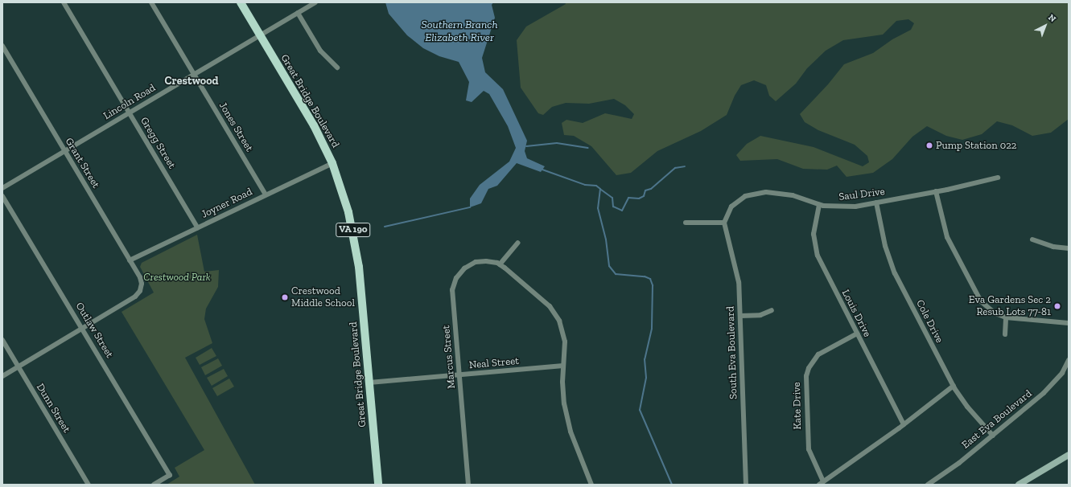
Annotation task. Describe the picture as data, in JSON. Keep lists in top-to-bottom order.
{
  "streets": {
    "main road": ["Great Bridge Boulevard", "VA 190"],
    "street": [
      "Lincoln Road",
      "Jones Street",
      "Gregg Street",
      "Grant Street",
      "Saul Drive",
      "Joyner Road",
      "Louis Drive",
      "Cole Drive",
      "Outlaw Street",
      "South Eva Boulevard",
      "Marcus Street",
      "Neal Street",
      "Kate Drive",
      "Dunn Street",
      "East Eva Boulevard"
    ]
  },
  "crossings": [
    ["Great Bridge Boulevard", "Lincoln Road"],
    ["Great Bridge Boulevard", "Joyner Road"],
    ["Great Bridge Boulevard", "Neal Street"],
    ["Lincoln Road", "Jones Street"],
    ["Lincoln Road", "Gregg Street"],
    ["Lincoln Road", "Grant Street"],
    ["Jones Street", "Joyner Road"],
    ["Gregg Street", "Joyner Road"],
    ["Grant Street", "Joyner Road"],
    ["Grant Street", "Outlaw Street"],
    ["Saul Drive", "Louis Drive"],
    ["Saul Drive", "Cole Drive"],
    ["Saul Drive", "South Eva Boulevard"],
    ["Louis Drive", "Kate Drive"],
    ["Cole Drive", "East Eva Boulevard"],
    ["Marcus Street", "Neal Street"]
  ],
  "districts": ["Crestwood"],
  "water": ["Southern Branch Elizabeth River"],
  "parks": ["Crestwood Park"],
  "places": ["Pump Station 022", "Crestwood Middle School", "Eva Gardens Sec 2 Resub Lots 77-81"],
  "north": "top right"
}
